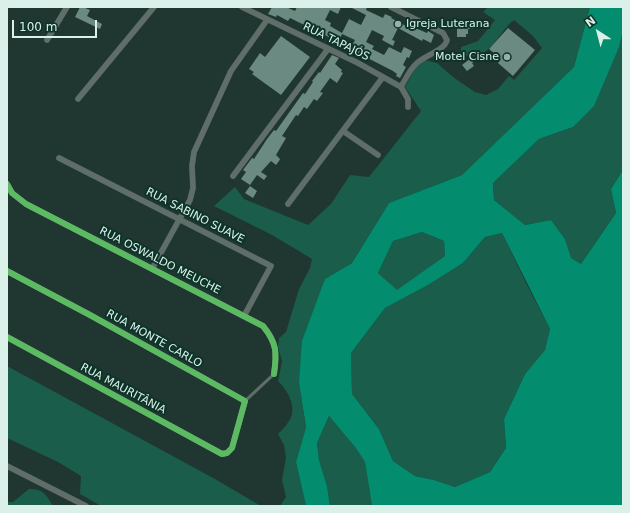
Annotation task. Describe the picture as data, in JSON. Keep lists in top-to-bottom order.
{
  "streets": {
    "street": [
      "RUA TAPAJÓS",
      "RUA SABINO SUAVE",
      "RUA OSWALDO MEUCHE",
      "RUA MONTE CARLO",
      "RUA MAURITÂNIA"
    ]
  },
  "crossings": [
    ["RUA SABINO SUAVE", "RUA OSWALDO MEUCHE"],
    ["RUA MONTE CARLO", "RUA MAURITÂNIA"]
  ],
  "places": ["Igreja Luterana", "Motel Cisne"],
  "scale_bar": "100 m",
  "north": "top left"
}
